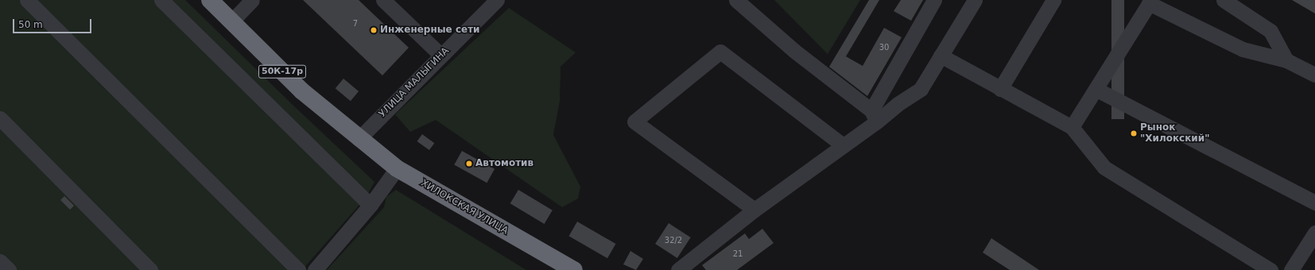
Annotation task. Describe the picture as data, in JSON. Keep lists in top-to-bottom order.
{
  "streets": {
    "highway": ["50К-17р", "ХИЛОКСКАЯ УЛИЦА"],
    "street": ["УЛИЦА МАЛЫГИНА"]
  },
  "crossings": [
    ["50К-17р", "УЛИЦА МАЛЫГИНА"],
    ["50К-17р", "ХИЛОКСКАЯ УЛИЦА"],
    ["УЛИЦА МАЛЫГИНА", "ХИЛОКСКАЯ УЛИЦА"]
  ],
  "places": ["Инженерные сети", "Рынок \"Хилокский\"", "Автомотив"],
  "house_numbers": [
    "7",
    "30",
    "32/2",
    "21"
  ],
  "scale_bar": "50 m"
}
